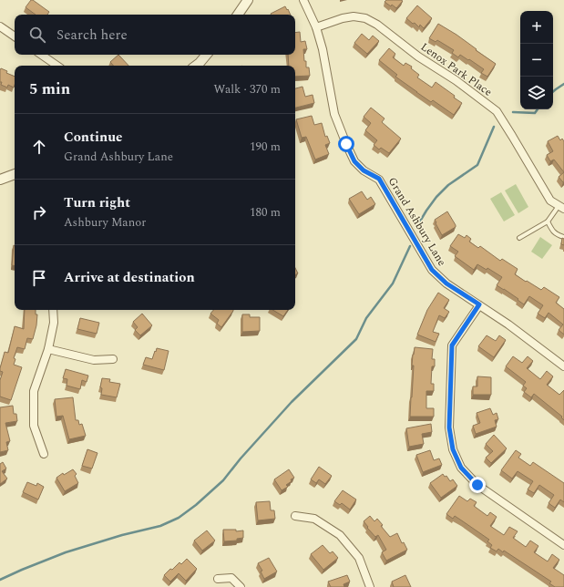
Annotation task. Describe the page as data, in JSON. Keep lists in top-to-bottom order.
{
  "streets": {
    "street": ["Lenox Park Place", "Grand Ashbury Lane"]
  },
  "crossings": [
    ["Lenox Park Place", "Grand Ashbury Lane"]
  ],
  "page": {
    "map_buttons": ["+", "−"],
    "search": "Search here",
    "heading": ["5 min", "Walk · 370 m"],
    "list": [
      ["Continue", "Grand Ashbury Lane", "190 m"],
      ["Turn right", "Ashbury Manor", "180 m"],
      "Arrive at destination"
    ]
  }
}
